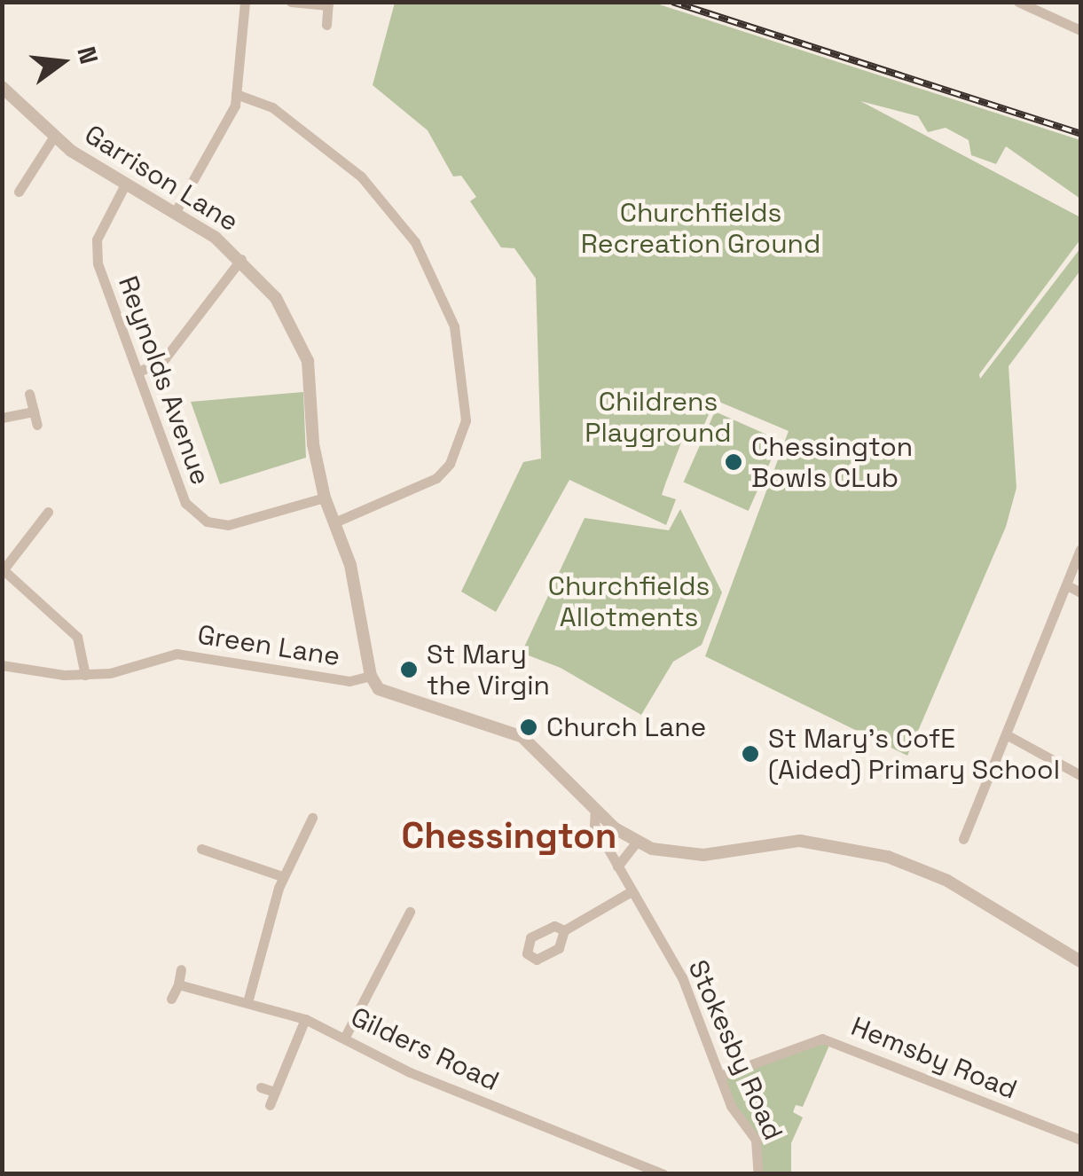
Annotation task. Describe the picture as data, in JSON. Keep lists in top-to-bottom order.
{
  "streets": {
    "street": [
      "Garrison Lane",
      "Reynolds Avenue",
      "Green Lane",
      "Gilders Road",
      "Stokesby Road",
      "Hemsby Road"
    ]
  },
  "crossings": [
    ["Garrison Lane", "Reynolds Avenue"],
    ["Garrison Lane", "Green Lane"],
    ["Stokesby Road", "Hemsby Road"]
  ],
  "districts": ["Chessington"],
  "parks": ["Churchfields Recreation Ground", "Childrens Playground", "Churchfields Allotments"],
  "places": [
    "Chessington Bowls CLub",
    "St Mary the Virgin",
    "Church Lane",
    "St Mary's CofE (Aided) Primary School"
  ],
  "north": "right"
}
